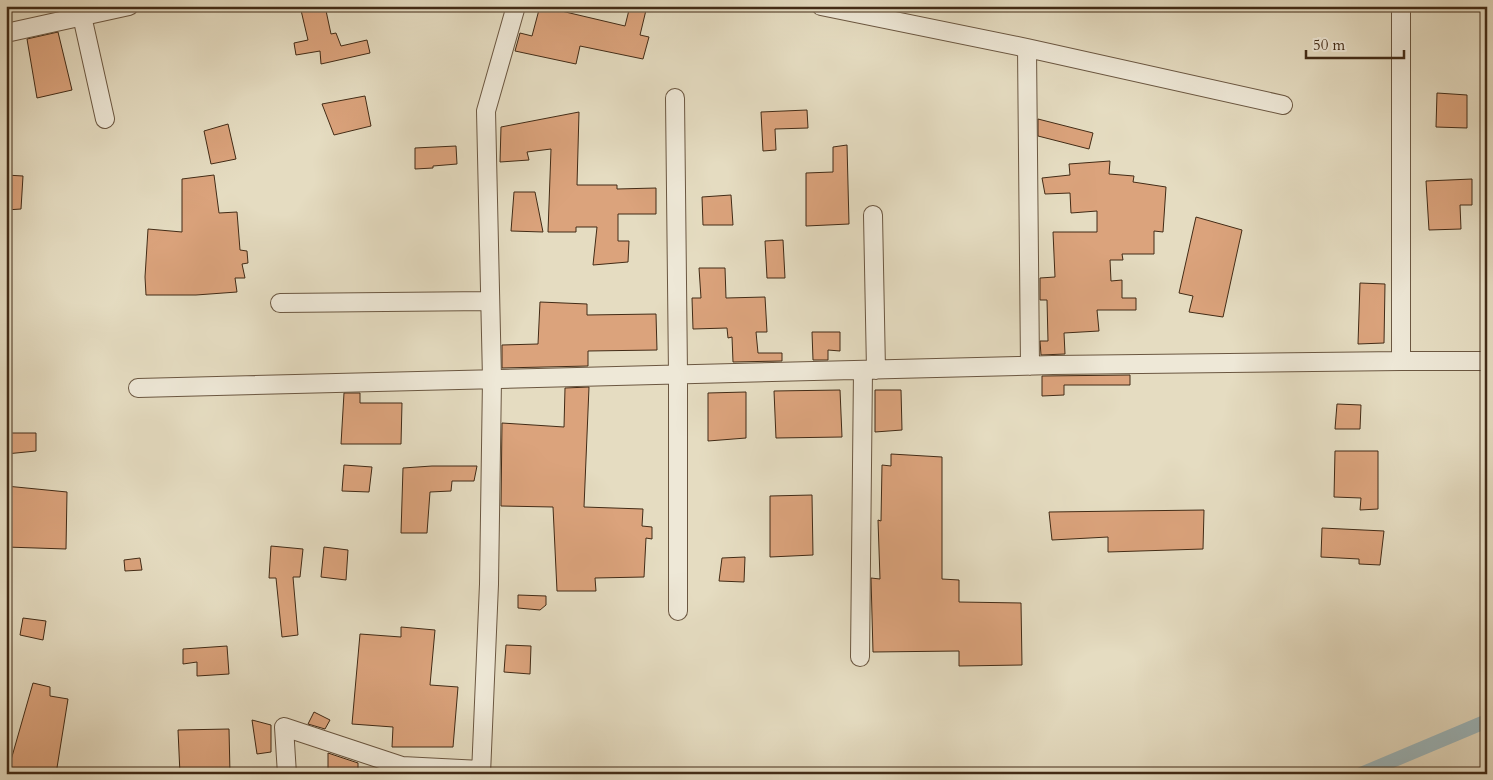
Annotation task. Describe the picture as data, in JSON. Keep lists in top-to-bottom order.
{
  "scale_bar": "50 m"
}
